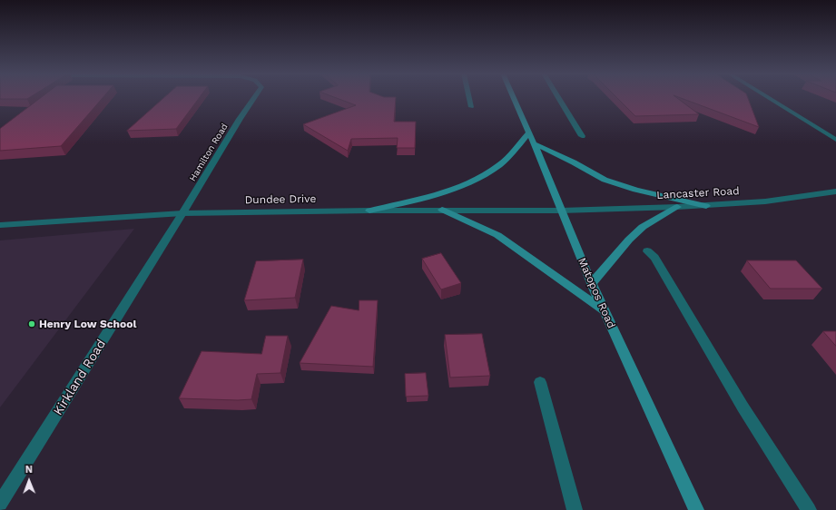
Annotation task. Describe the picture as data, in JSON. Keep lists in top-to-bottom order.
{
  "streets": {
    "main road": ["Matopos Road"],
    "street": [
      "Hamilton Road",
      "Lancaster Road",
      "Dundee Drive",
      "Kirkland Road"
    ]
  },
  "crossings": [
    ["Hamilton Road", "Dundee Drive"],
    ["Hamilton Road", "Kirkland Road"],
    ["Lancaster Road", "Dundee Drive"],
    ["Lancaster Road", "Matopos Road"],
    ["Dundee Drive", "Matopos Road"],
    ["Dundee Drive", "Kirkland Road"]
  ],
  "places": ["Henry Low School"],
  "north": "top"
}
